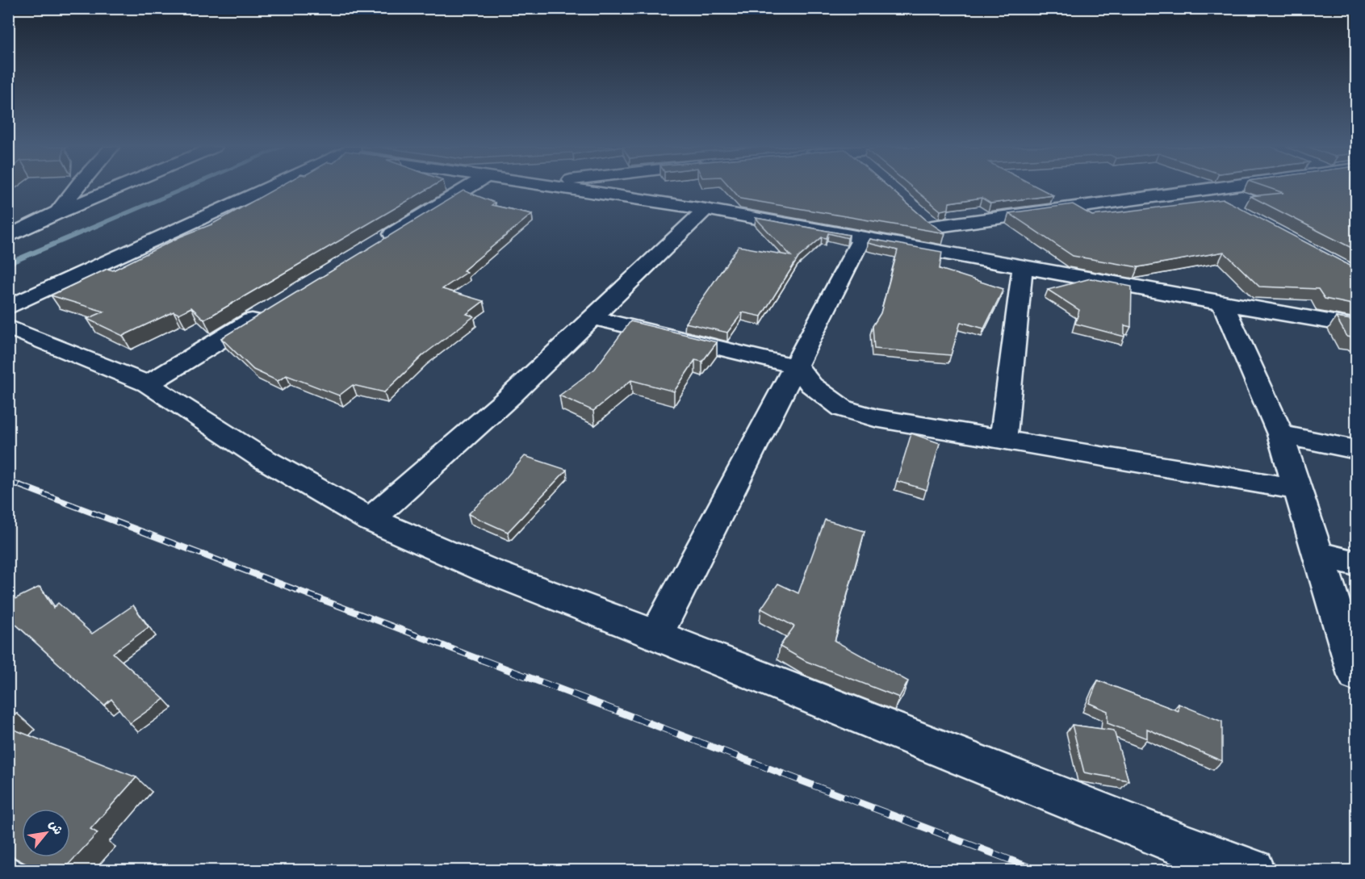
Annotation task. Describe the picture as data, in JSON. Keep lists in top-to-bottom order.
{
  "north": "top right"
}
